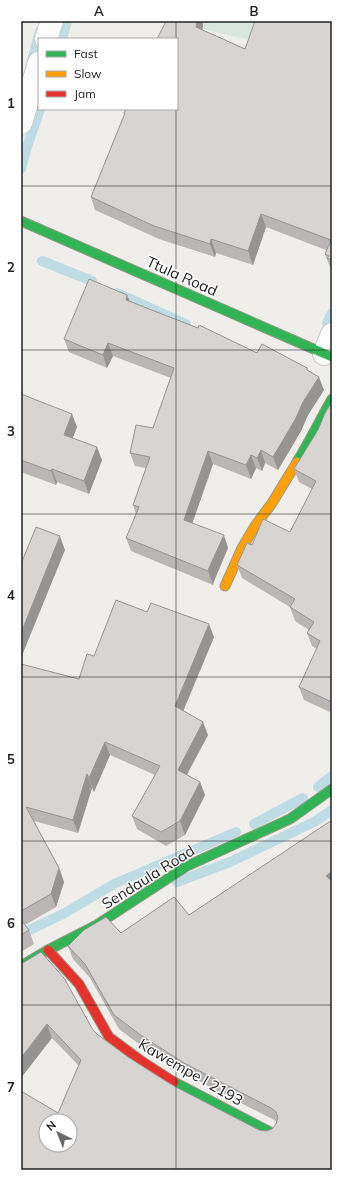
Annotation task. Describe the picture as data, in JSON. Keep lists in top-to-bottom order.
{
  "streets": {
    "street": ["Ttula Road", "Sendaula Road", "Kawempe I 2193"]
  },
  "crossings": [
    ["Sendaula Road", "Kawempe I 2193"]
  ],
  "legend": ["Fast", "Slow", "Jam"],
  "north": "top left",
  "grid": {
    "columns": ["A", "B"],
    "rows": [
      "1",
      "2",
      "3",
      "4",
      "5",
      "6",
      "7"
    ]
  }
}
